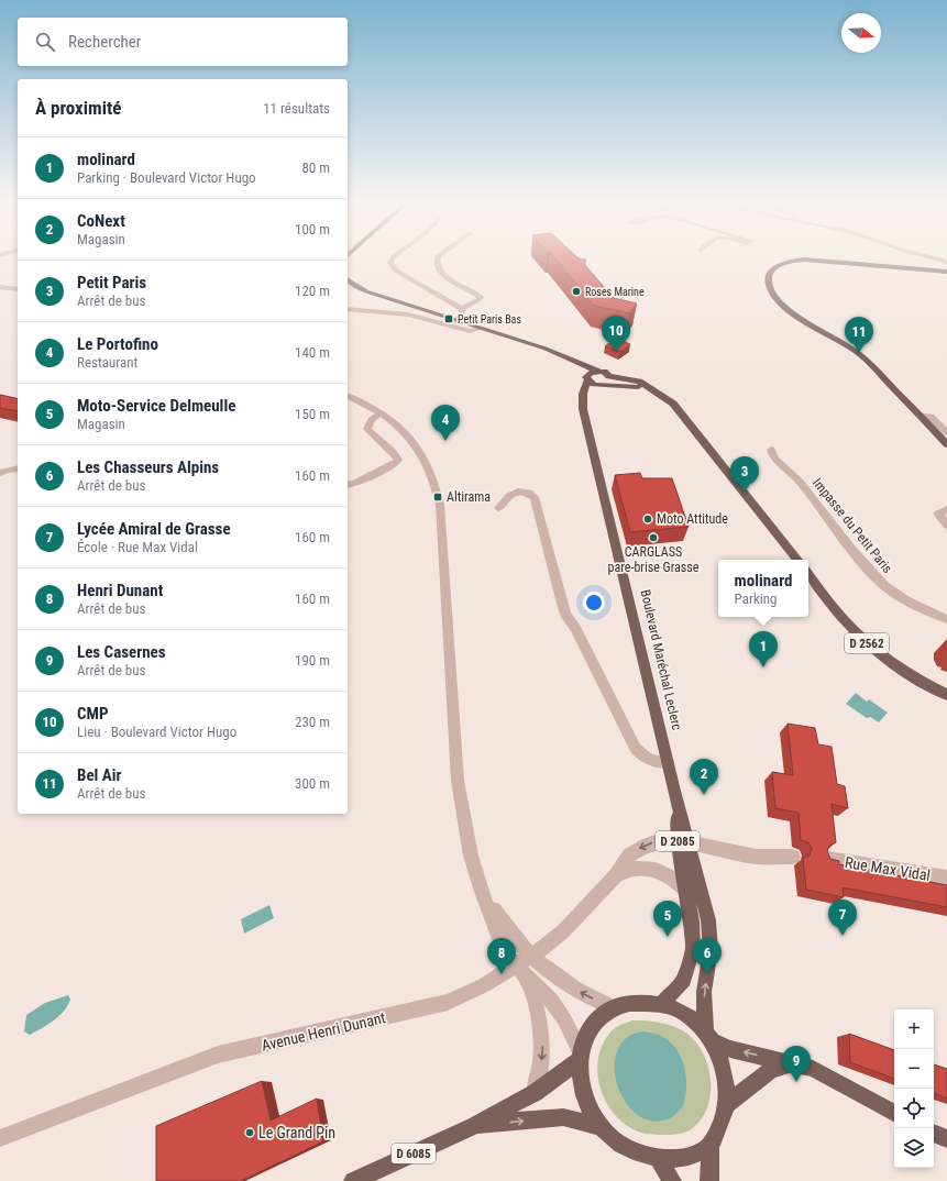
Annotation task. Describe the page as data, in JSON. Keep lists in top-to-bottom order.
{
  "streets": {
    "main road": [
      "D 2562",
      "Boulevard Maréchal Leclerc",
      "D 2085",
      "D 6085"
    ],
    "street": ["Impasse du Petit Paris", "Rue Max Vidal", "Avenue Henri Dunant"]
  },
  "crossings": [
    ["Boulevard Maréchal Leclerc", "D 2085"],
    ["Boulevard Maréchal Leclerc", "Avenue Henri Dunant"],
    ["Boulevard Maréchal Leclerc", "D 6085"]
  ],
  "places": {
    "other": [
      "Roses Marine",
      "Moto Attitude",
      "CARGLASS pare-brise Grasse",
      "Le Grand Pin"
    ],
    "transit": ["Petit Paris Bas", "Altirama"]
  },
  "north": "right",
  "page": {
    "search": "Rechercher",
    "heading": ["À proximité", "11 résultats"],
    "list": [
      {
        "mark": "1",
        "name": "molinard",
        "note": "Parking · Boulevard Victor Hugo",
        "value": "80 m"
      },
      {
        "mark": "2",
        "name": "CoNext",
        "note": "Magasin",
        "value": "100 m"
      },
      {
        "mark": "3",
        "name": "Petit Paris",
        "note": "Arrêt de bus",
        "value": "120 m"
      },
      {
        "mark": "4",
        "name": "Le Portofino",
        "note": "Restaurant",
        "value": "140 m"
      },
      {
        "mark": "5",
        "name": "Moto-Service Delmeulle",
        "note": "Magasin",
        "value": "150 m"
      },
      {
        "mark": "6",
        "name": "Les Chasseurs Alpins",
        "note": "Arrêt de bus",
        "value": "160 m"
      },
      {
        "mark": "7",
        "name": "Lycée Amiral de Grasse",
        "note": "École · Rue Max Vidal",
        "value": "160 m"
      },
      {
        "mark": "8",
        "name": "Henri Dunant",
        "note": "Arrêt de bus",
        "value": "160 m"
      },
      {
        "mark": "9",
        "name": "Les Casernes",
        "note": "Arrêt de bus",
        "value": "190 m"
      },
      {
        "mark": "10",
        "name": "CMP",
        "note": "Lieu · Boulevard Victor Hugo",
        "value": "230 m"
      },
      {
        "mark": "11",
        "name": "Bel Air",
        "note": "Arrêt de bus",
        "value": "300 m"
      }
    ],
    "pins": [
      "10",
      "11",
      "4",
      "3",
      "1",
      "2",
      "7",
      "5",
      "6",
      "8",
      "9"
    ],
    "popup": ["molinard", "Parking"],
    "map_buttons": ["+", "−"]
  }
}
